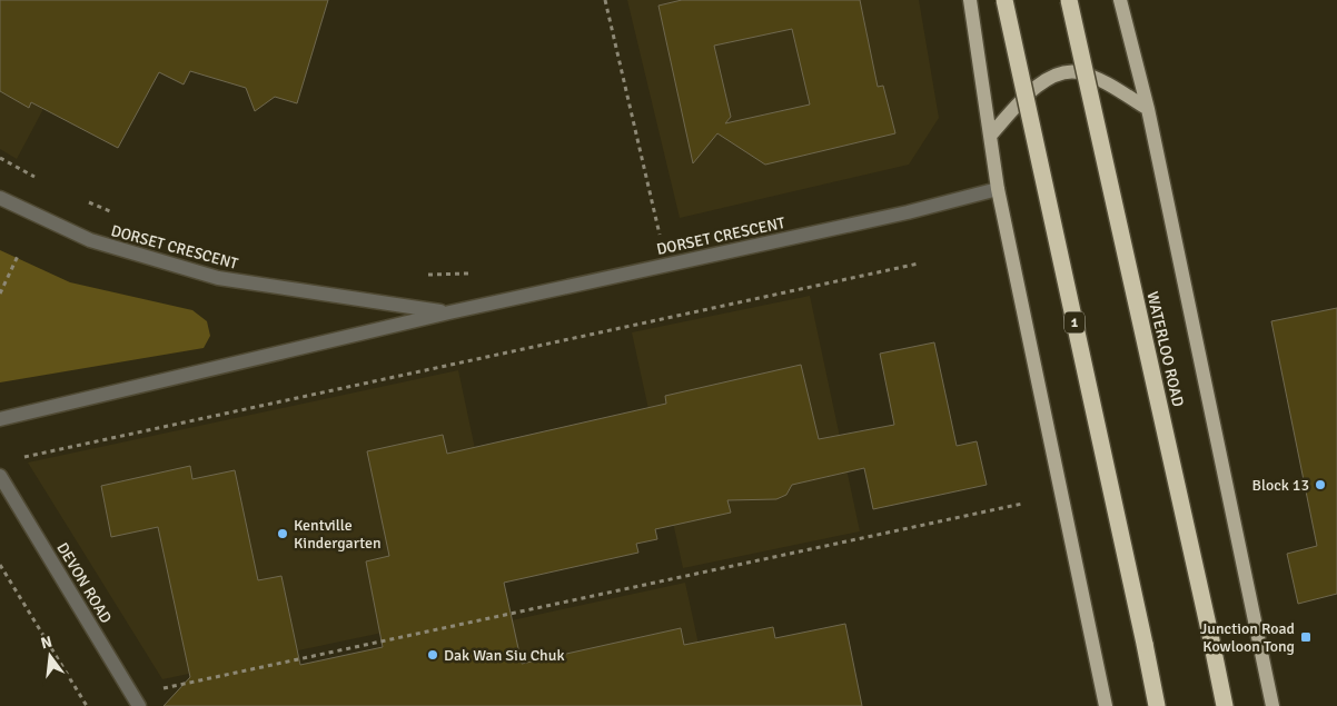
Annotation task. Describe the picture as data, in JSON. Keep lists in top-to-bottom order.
{
  "streets": {
    "highway": ["1", "WATERLOO ROAD"],
    "street": ["DORSET CRESCENT", "DEVON ROAD"]
  },
  "places": {
    "other": ["Block 13", "Kentville Kindergarten", "Dak Wan Siu Chuk"],
    "transit": ["Junction Road Kowloon Tong"]
  },
  "north": "top"
}
